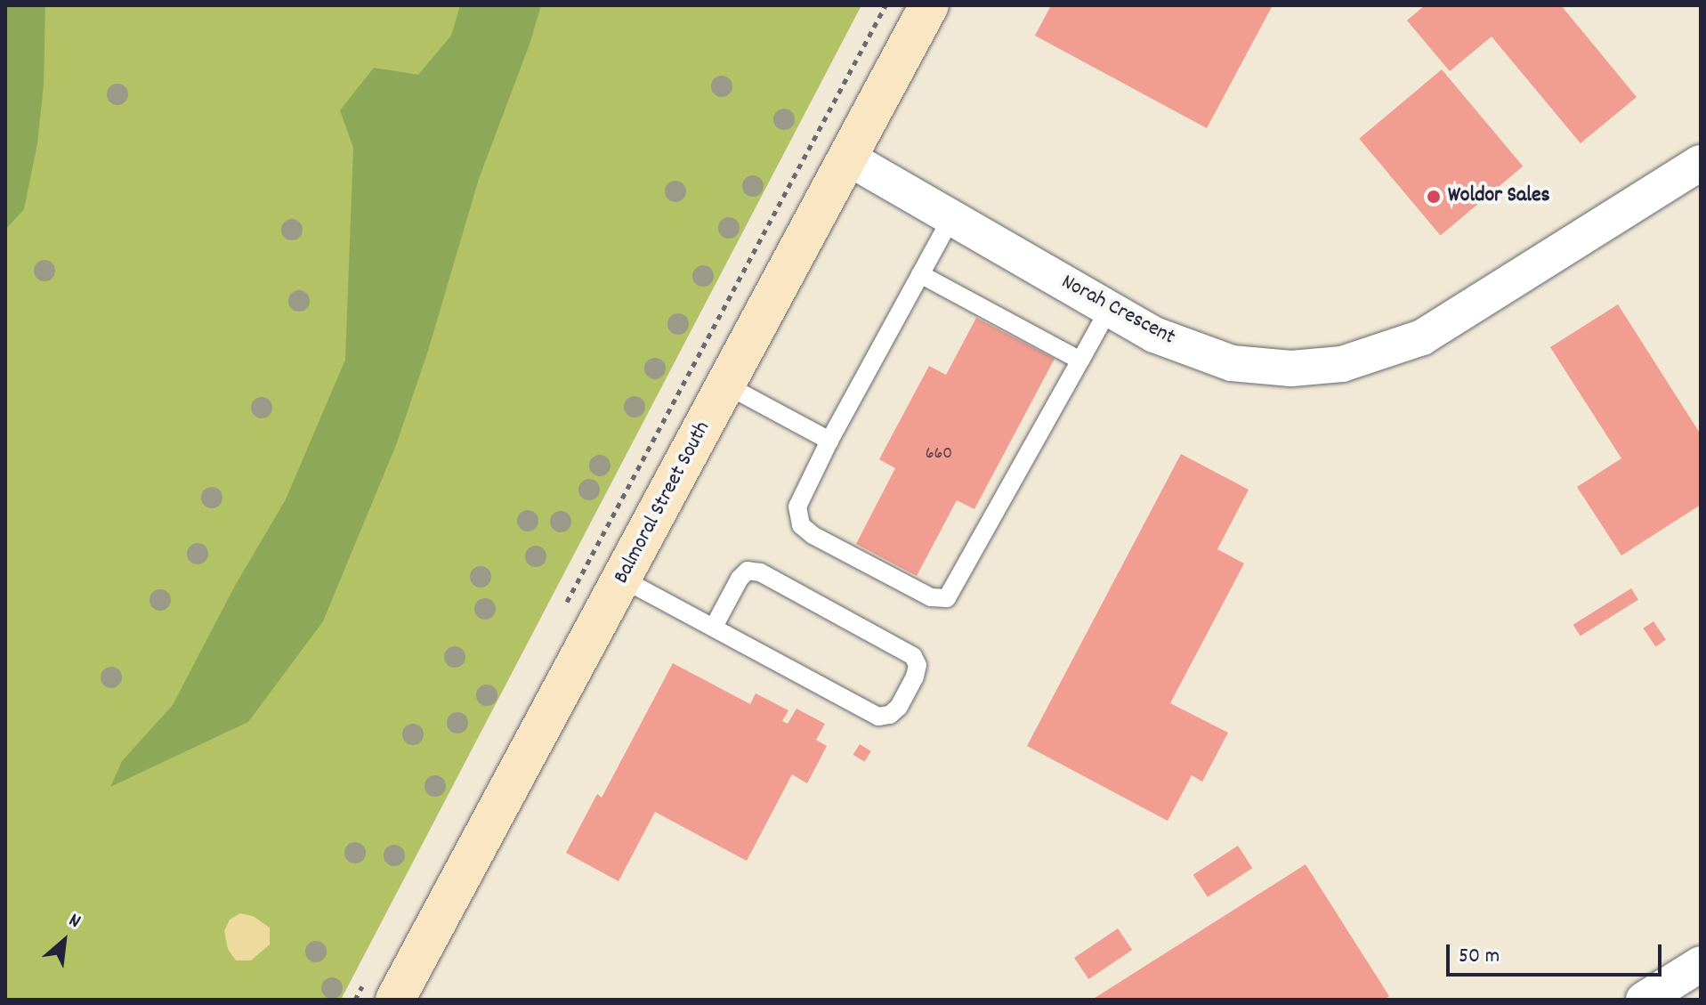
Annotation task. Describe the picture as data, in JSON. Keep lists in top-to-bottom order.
{
  "streets": {
    "main road": ["Balmoral Street South"],
    "street": ["Norah Crescent"]
  },
  "crossings": [
    ["Norah Crescent", "Balmoral Street South"]
  ],
  "places": ["Woldor Sales"],
  "house_numbers": ["660"],
  "scale_bar": "50 m",
  "north": "top right"
}
